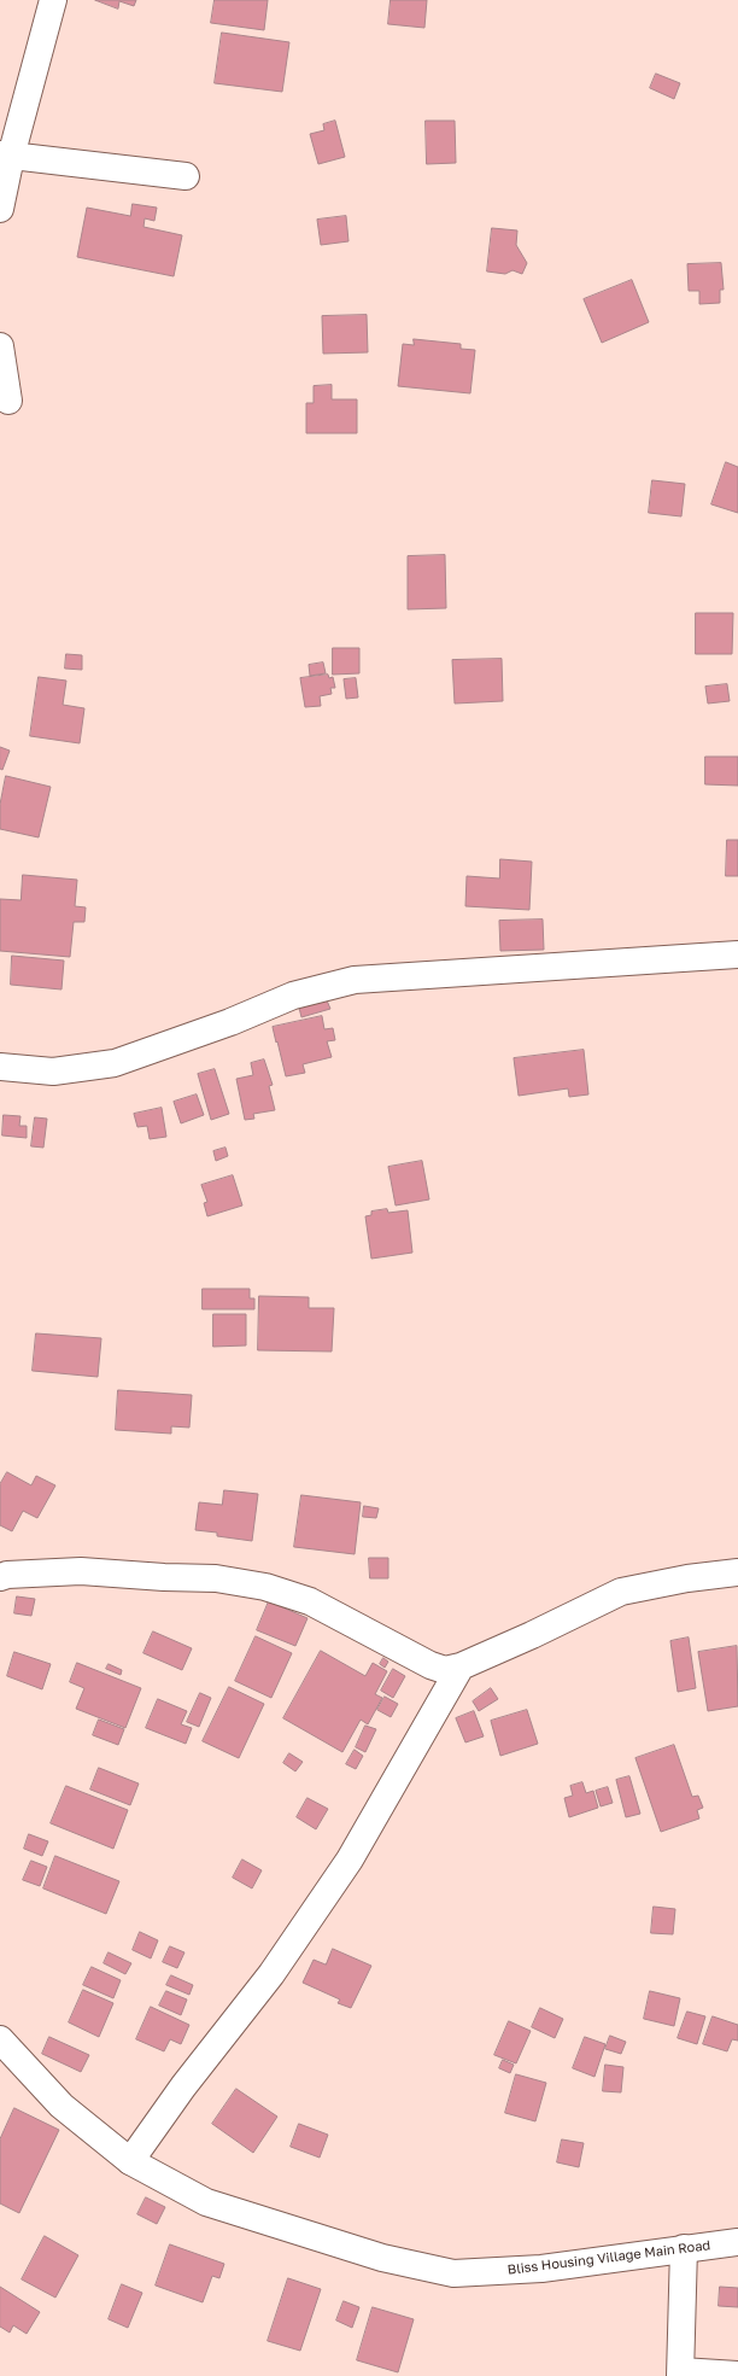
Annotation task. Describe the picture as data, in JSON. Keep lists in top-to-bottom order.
{
  "streets": {
    "street": ["Bliss Housing Village Main Road"]
  }
}
